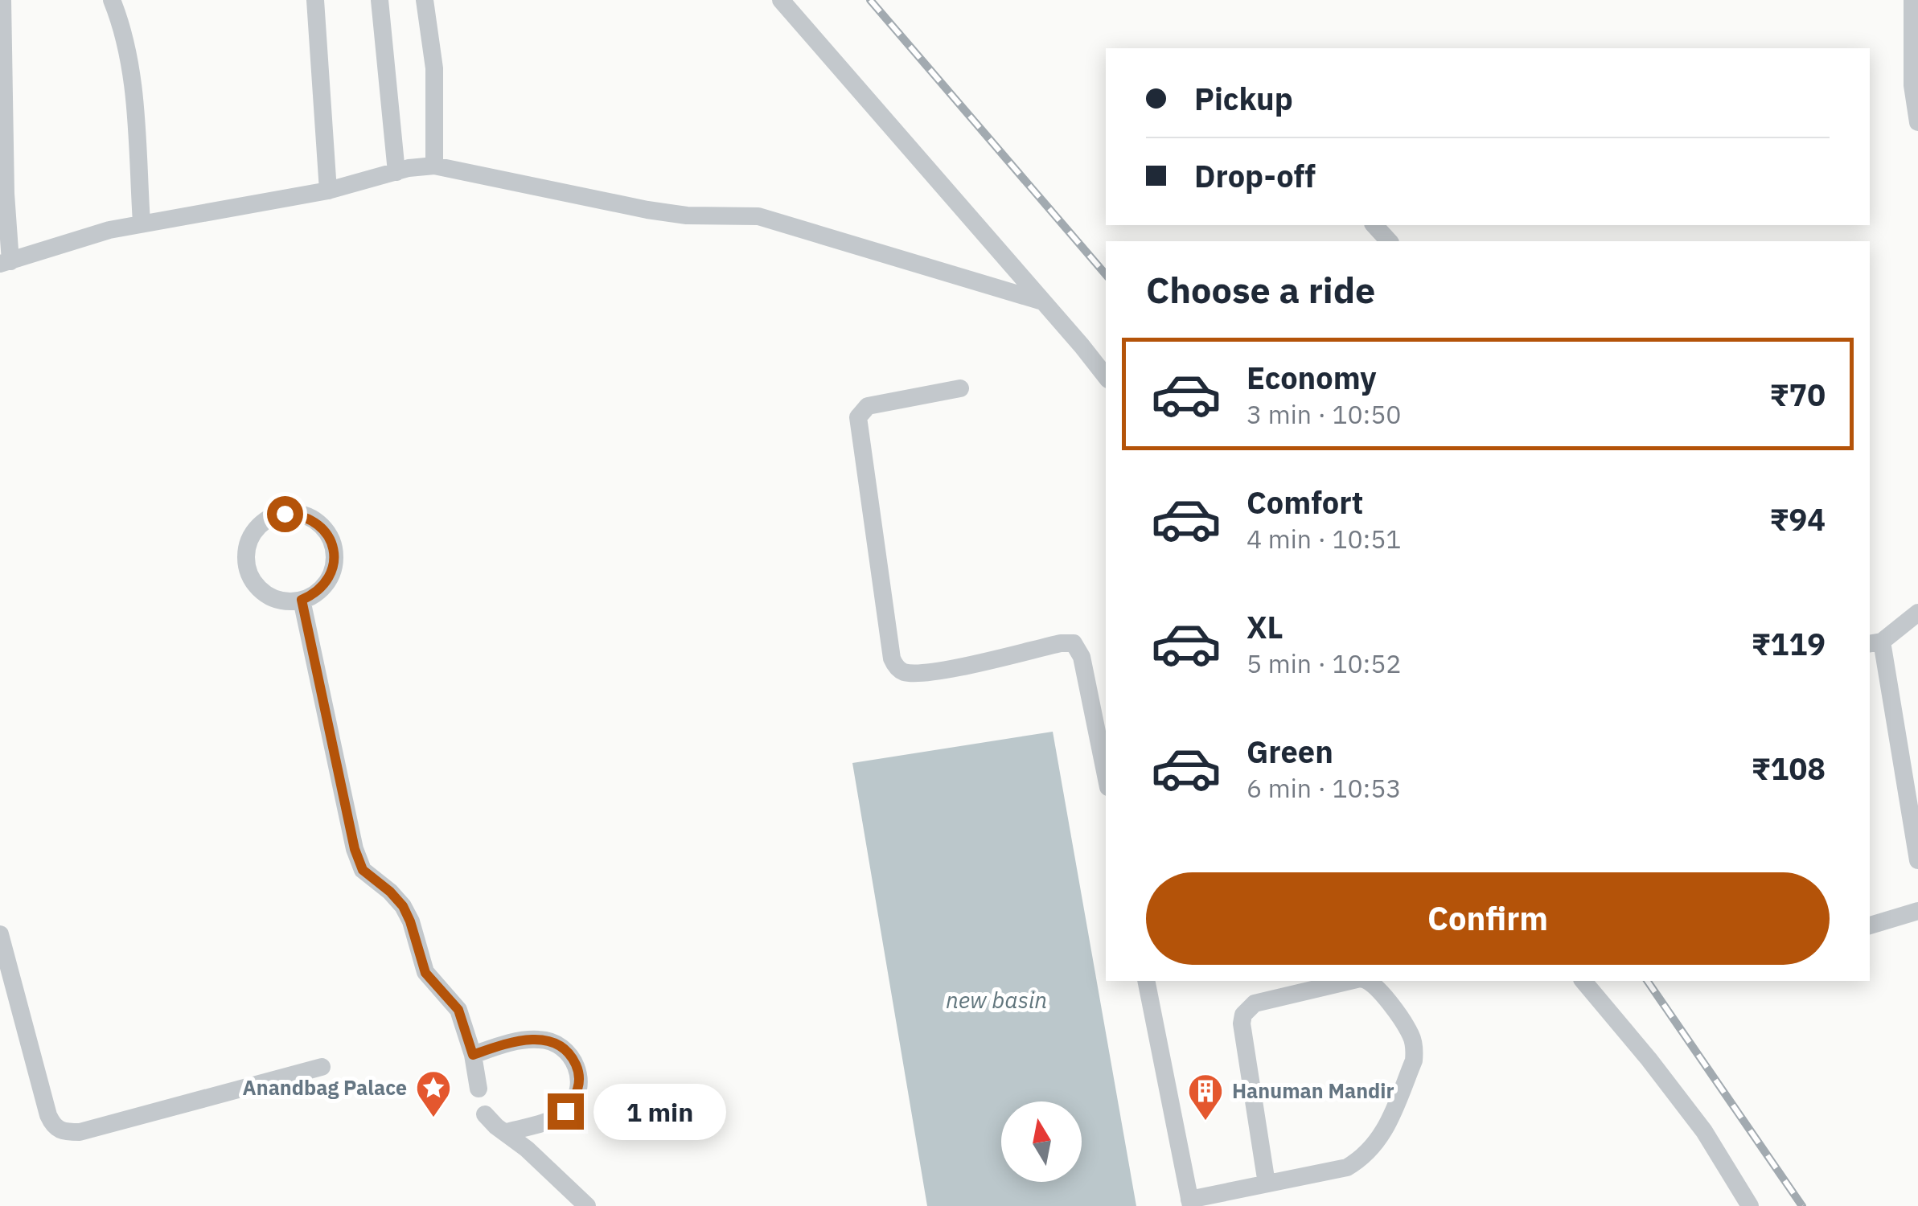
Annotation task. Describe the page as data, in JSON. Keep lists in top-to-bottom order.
{
  "water": ["new basin"],
  "places": {
    "place": ["Anandbag Palace"],
    "building": ["Hanuman Mandir"]
  },
  "north": "top",
  "page": {
    "banner": ["Pickup", "Drop-off"],
    "heading": "Choose a ride",
    "list": [
      {
        "name": "Economy",
        "note": "3 min · 10:50",
        "value": "₹70"
      },
      {
        "name": "Comfort",
        "note": "4 min · 10:51",
        "value": "₹94"
      },
      {
        "name": "XL",
        "note": "5 min · 10:52",
        "value": "₹119"
      },
      {
        "name": "Green",
        "note": "6 min · 10:53",
        "value": "₹108"
      }
    ],
    "buttons": "Confirm",
    "bubble": "1 min"
  }
}
